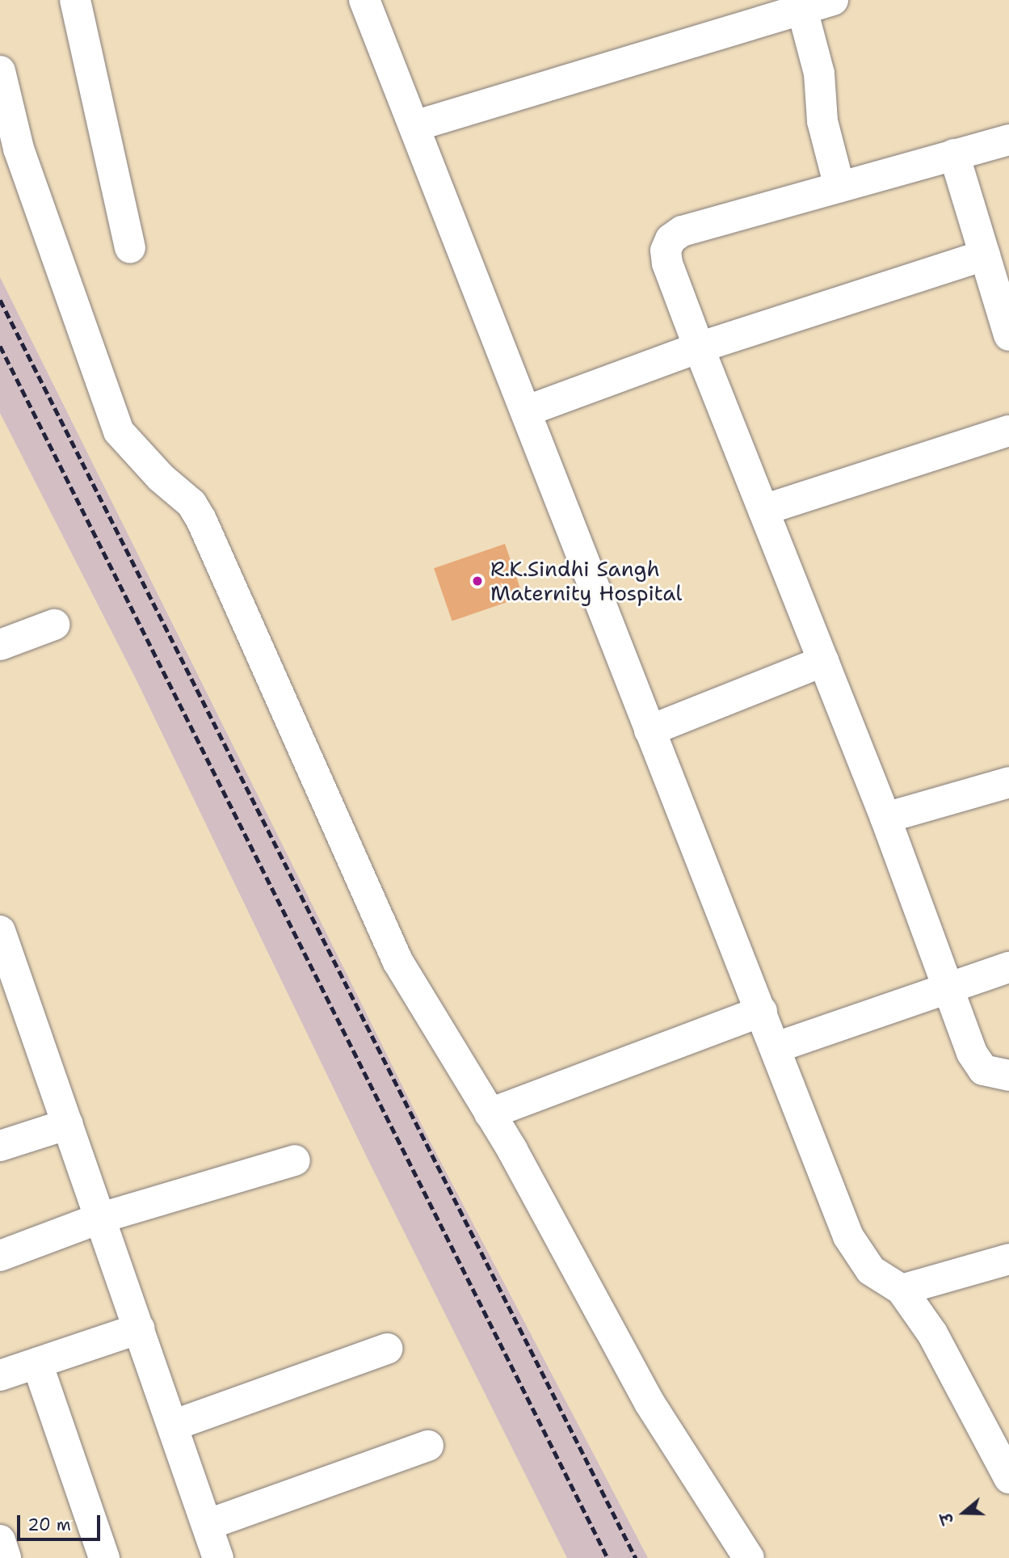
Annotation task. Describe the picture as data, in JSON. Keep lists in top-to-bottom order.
{
  "places": ["R.K.Sindhi Sangh Maternity Hospital"],
  "scale_bar": "20 m",
  "north": "left"
}
